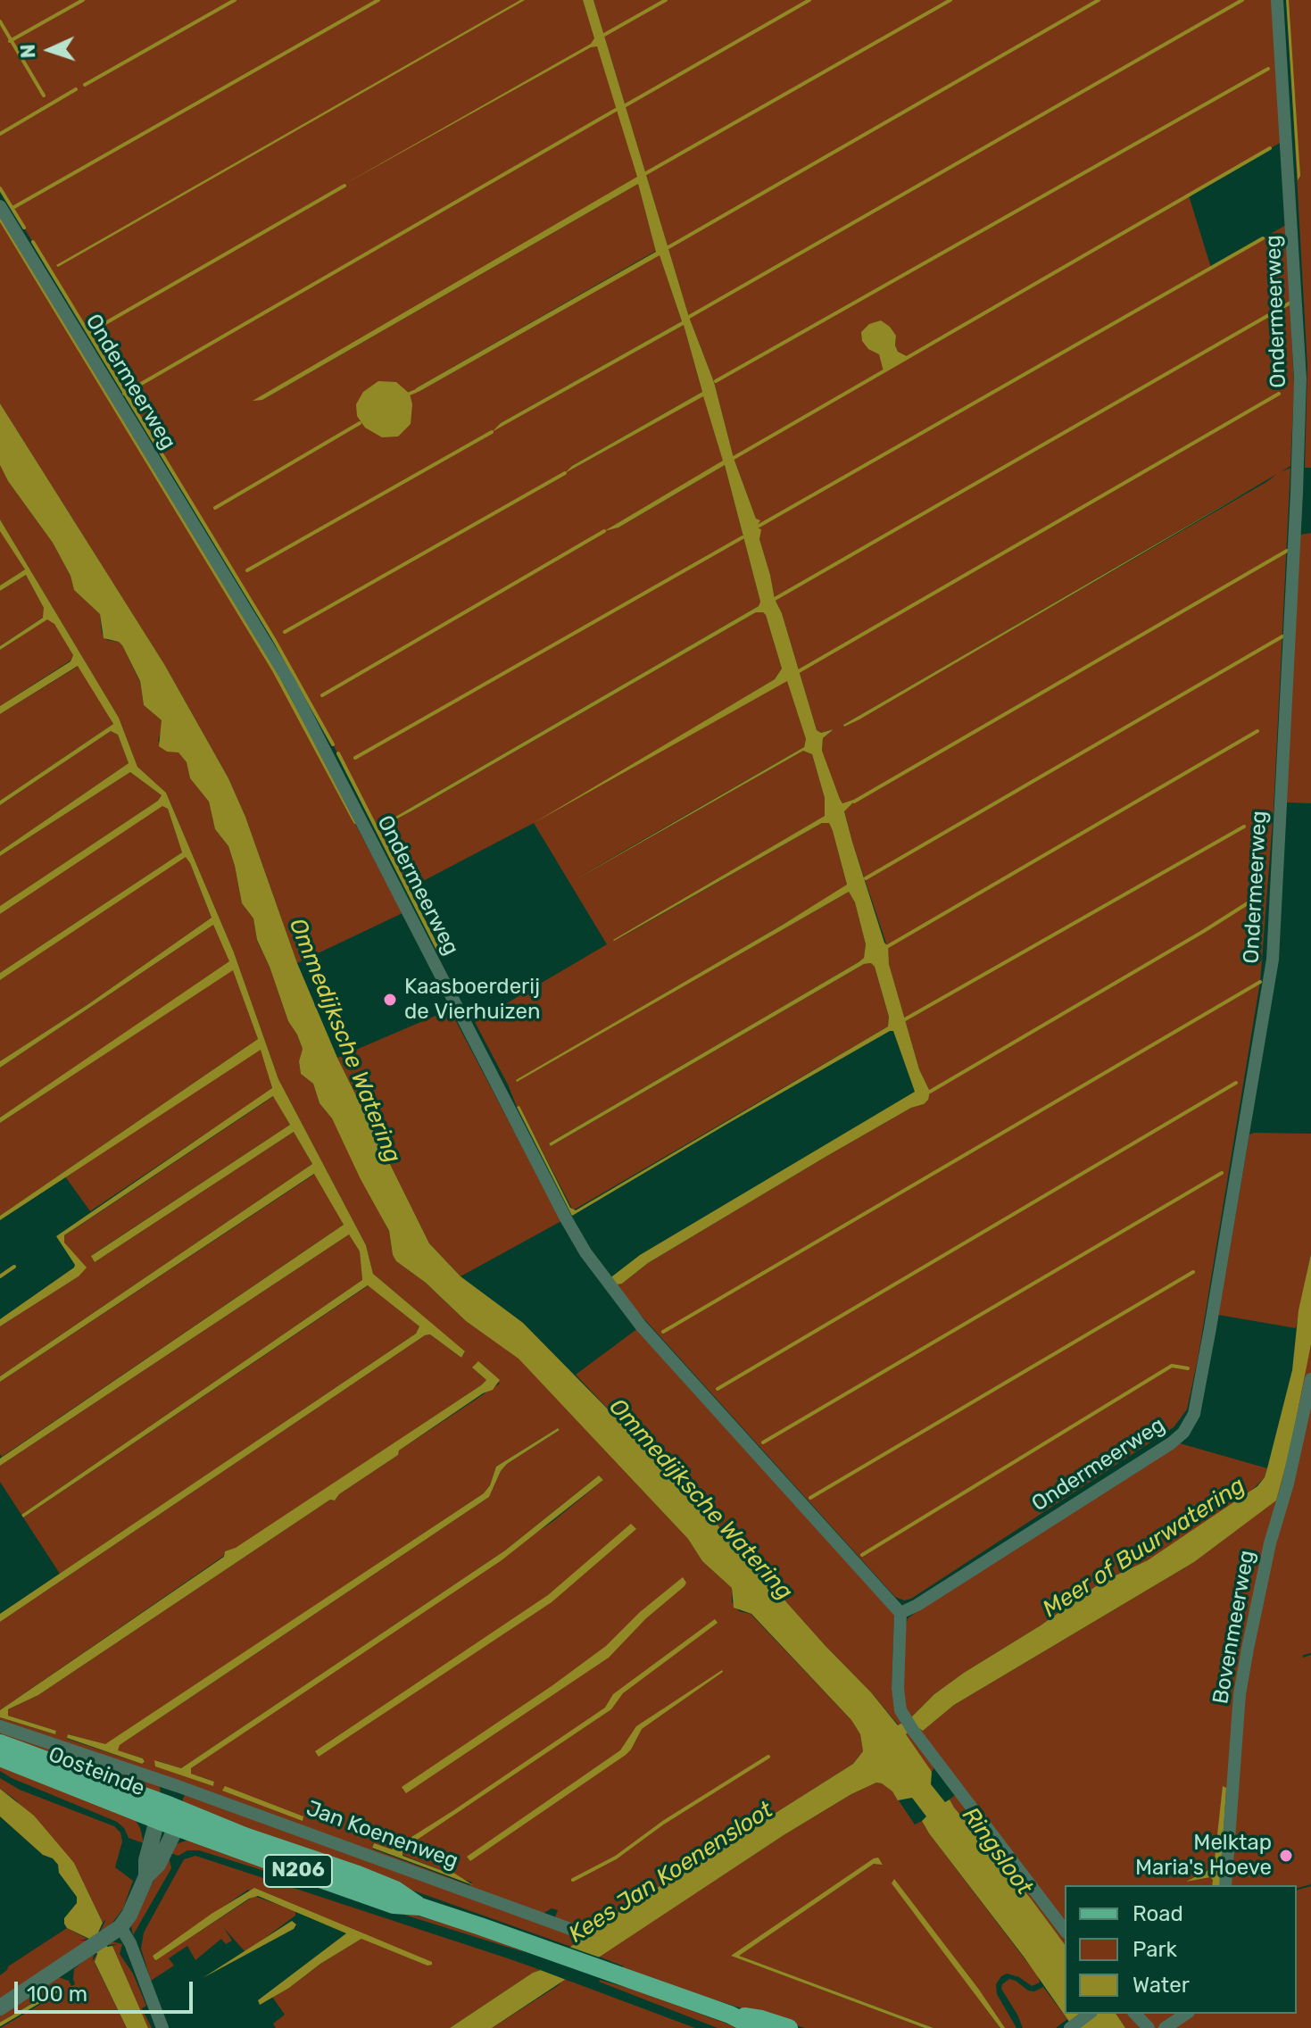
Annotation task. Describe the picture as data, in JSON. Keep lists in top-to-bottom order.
{
  "streets": {
    "main road": ["Oosteinde", "N206"],
    "street": ["Ondermeerweg", "Bovenmeerweg", "Jan Koenenweg"]
  },
  "crossings": [
    ["Oosteinde", "Jan Koenenweg"],
    ["Oosteinde", "N206"]
  ],
  "water": [
    "Ommedijksche Watering",
    "Meer of Buurwatering",
    "Ringsloot",
    "Kees Jan Koenensloot"
  ],
  "places": ["Kaasboerderij de Vierhuizen", "Melktap Maria's Hoeve"],
  "legend": ["Road", "Park", "Water"],
  "scale_bar": "100 m",
  "north": "left"
}
